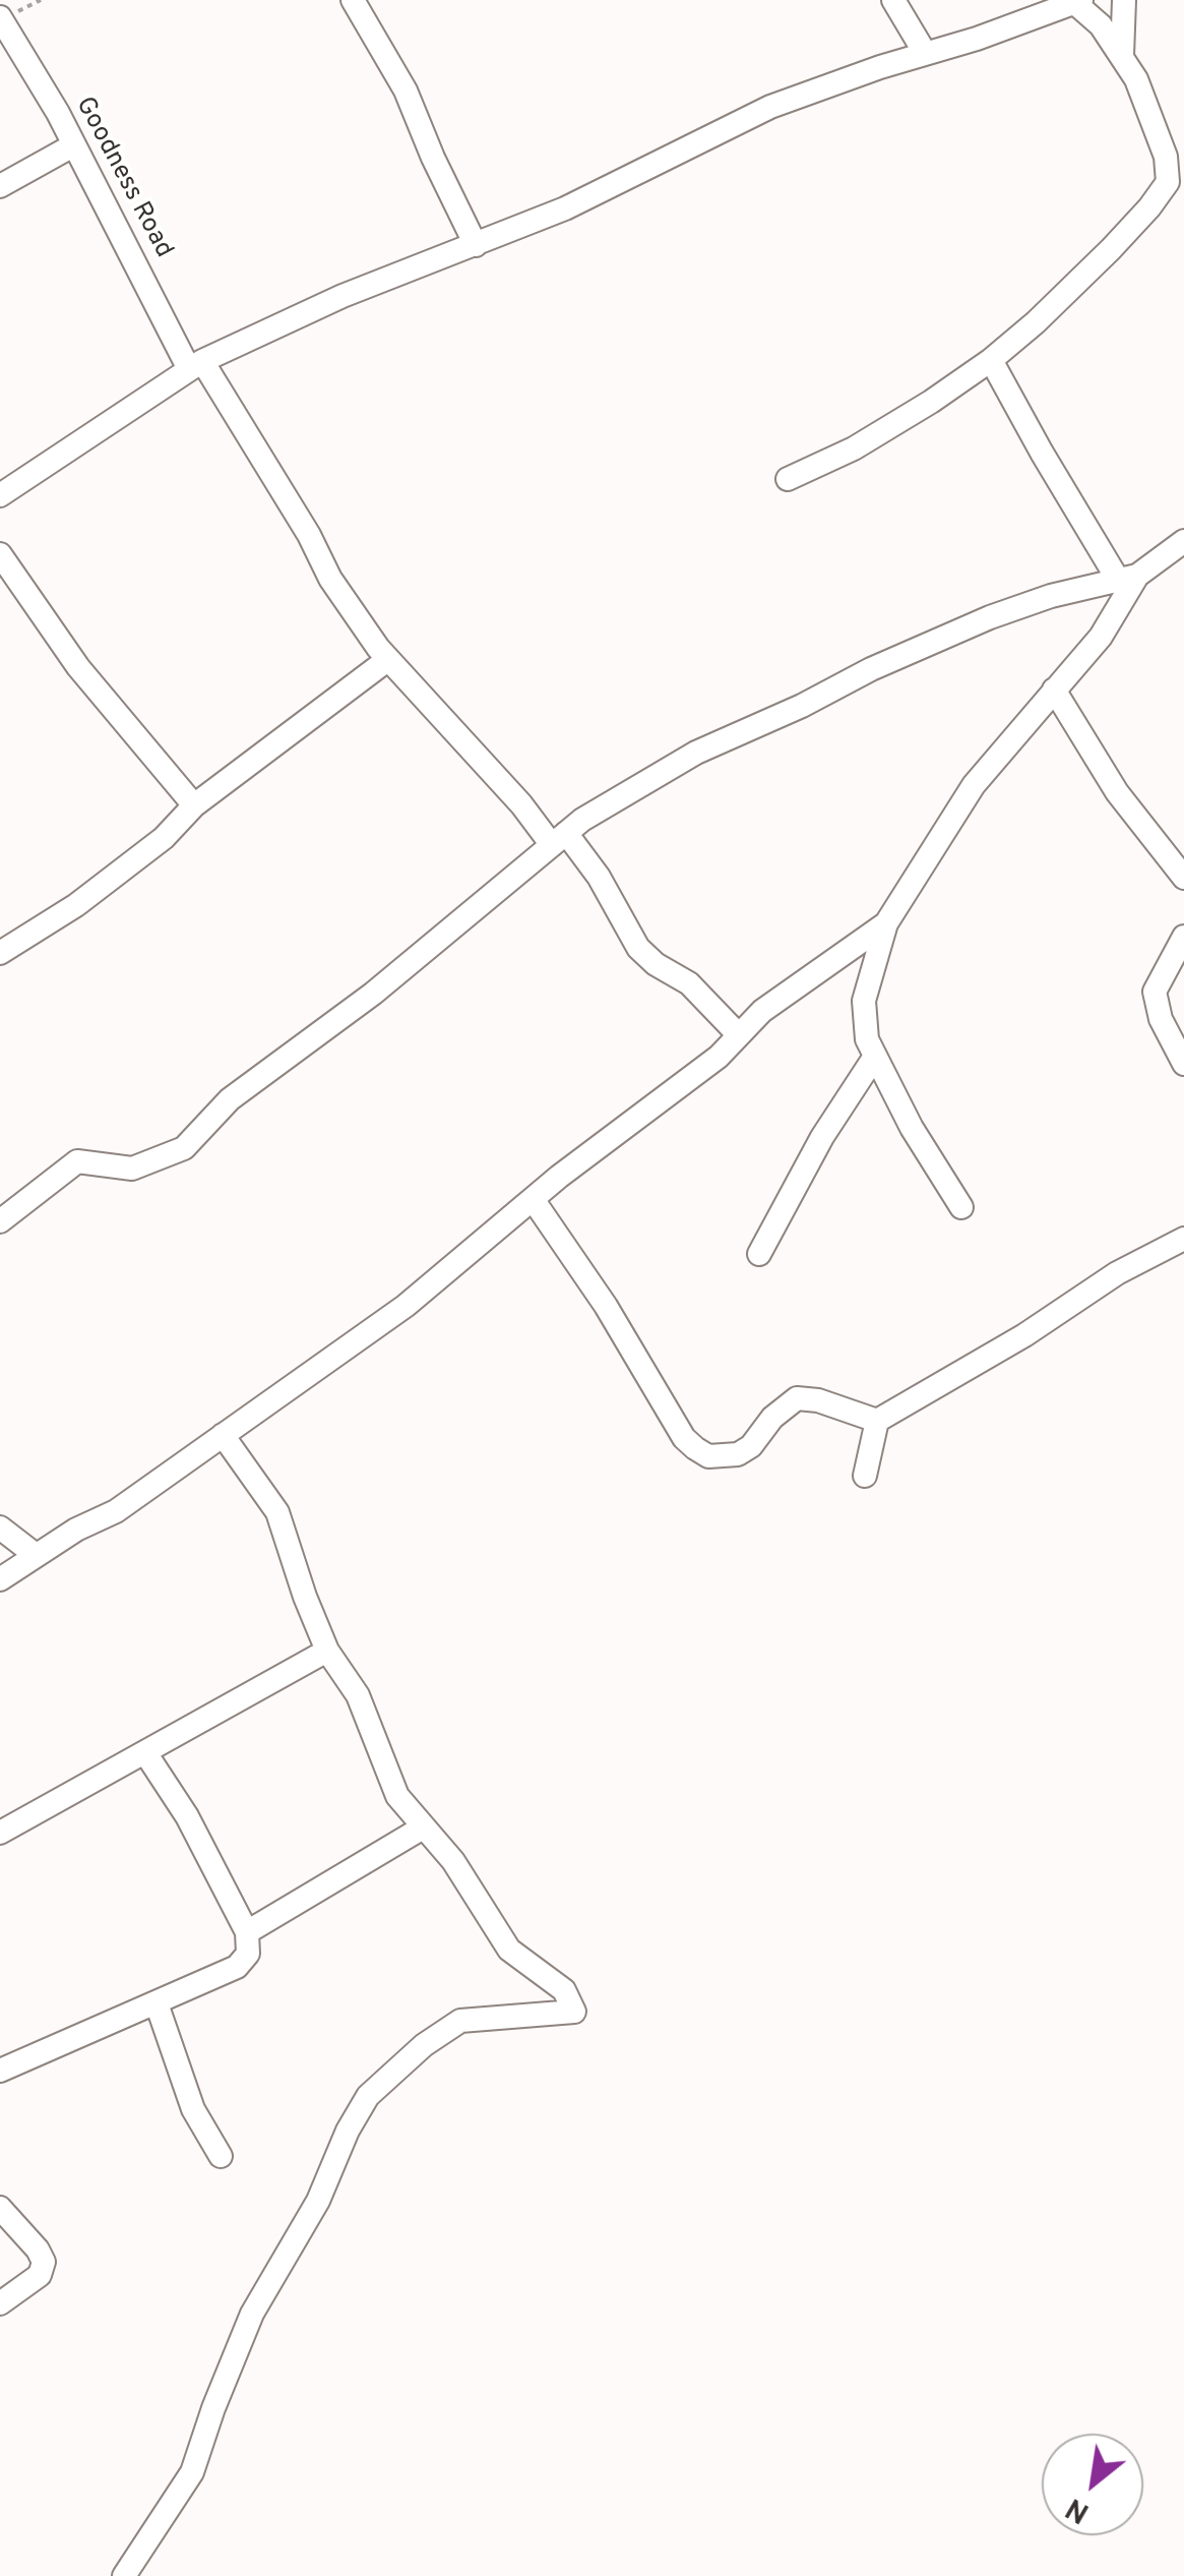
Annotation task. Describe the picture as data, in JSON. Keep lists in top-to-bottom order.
{
  "streets": {
    "street": ["Goodness Road"]
  },
  "north": "bottom left"
}
